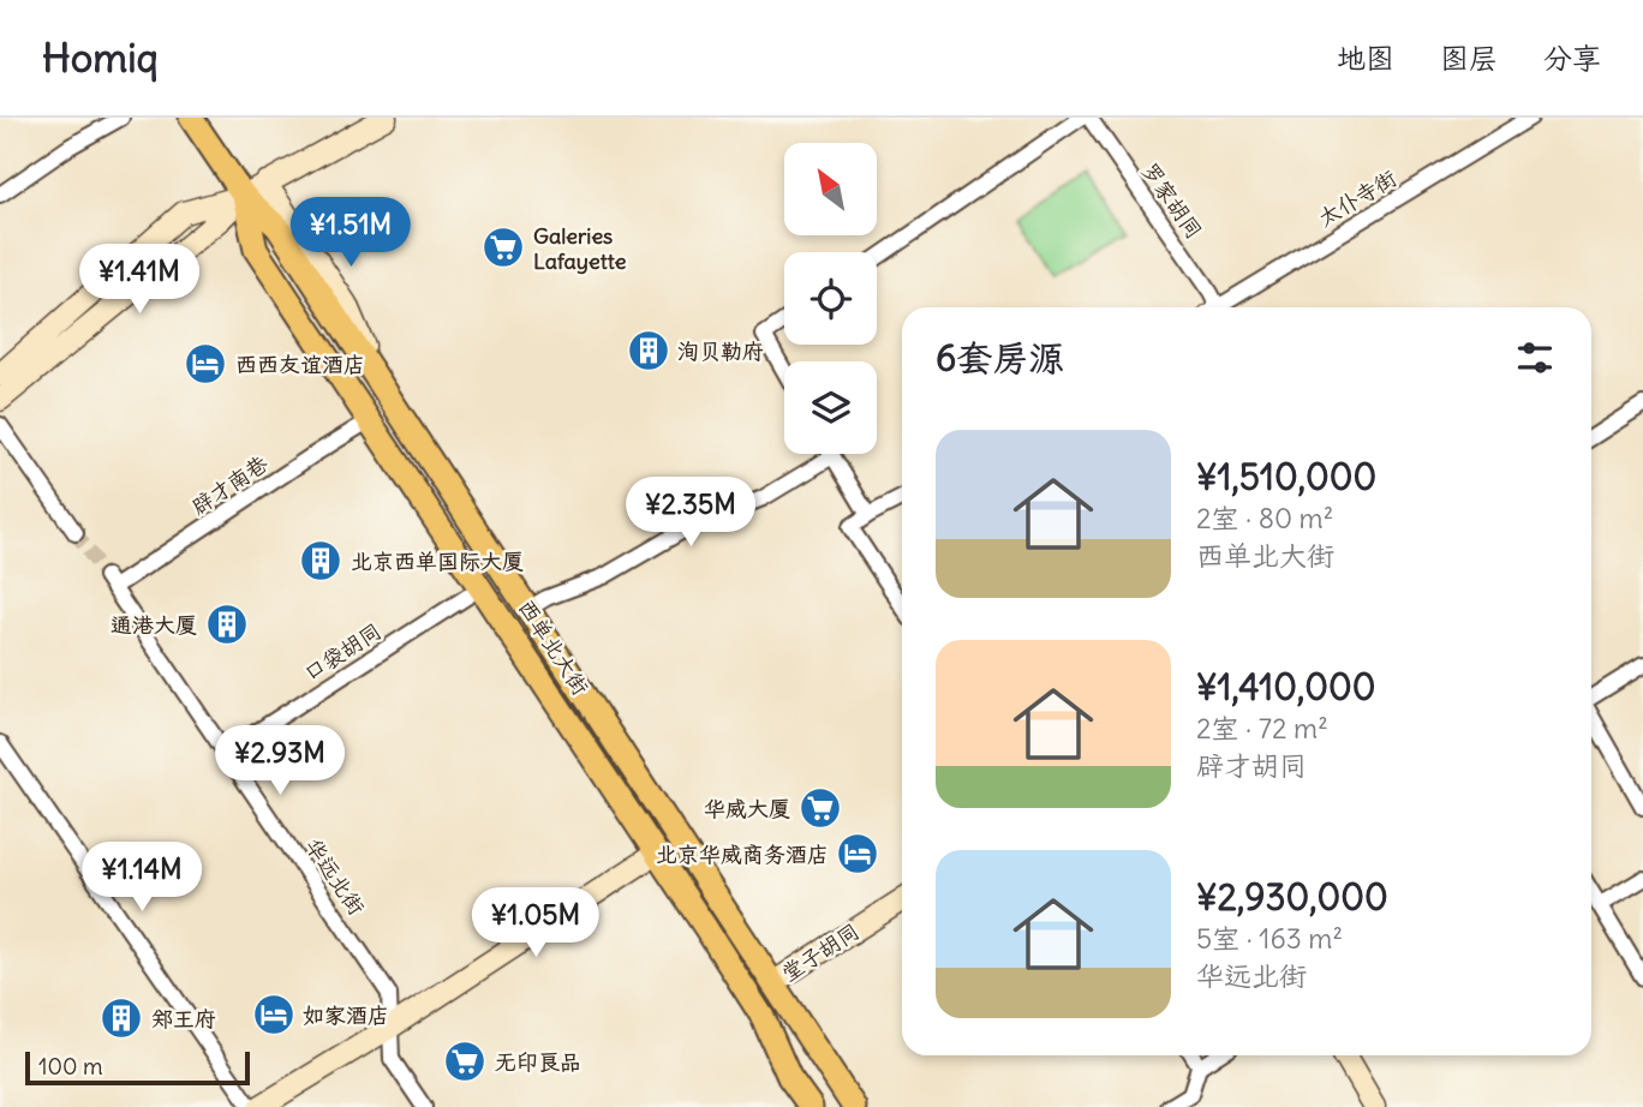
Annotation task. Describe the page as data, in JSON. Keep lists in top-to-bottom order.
{
  "streets": {
    "main road": ["西单北大街", "堂子胡同"],
    "street": [
      "太仆寺街",
      "罗家胡同",
      "辟才南巷",
      "口袋胡同",
      "华远北街"
    ]
  },
  "crossings": [
    ["辟才南巷", "西单北大街"],
    ["辟才南巷", "华远北街"],
    ["西单北大街", "口袋胡同"],
    ["西单北大街", "堂子胡同"],
    ["口袋胡同", "华远北街"]
  ],
  "places": {
    "supermarket": ["Galeries Lafayette", "华威大厦", "无印良品"],
    "building": [
      "洵贝勒府",
      "北京西单国际大厦",
      "通港大厦",
      "郑王府"
    ],
    "hotel": ["西西友谊酒店", "北京华威商务酒店", "如家酒店"]
  },
  "scale_bar": "100 m",
  "north": "top left",
  "page": {
    "header": "Homiq",
    "nav": ["地图", "图层", "分享"],
    "price": [
      "¥1.51M",
      "¥1.41M",
      "¥2.35M",
      "¥2.93M",
      "¥1.14M",
      "¥1.05M"
    ],
    "heading": "6套房源",
    "list": [
      {
        "name": "¥1,510,000",
        "note": "2室 · 80 m² · 西单北大街"
      },
      {
        "name": "¥1,410,000",
        "note": "2室 · 72 m² · 辟才胡同"
      },
      {
        "name": "¥2,930,000",
        "note": "5室 · 163 m² · 华远北街"
      }
    ],
    "scale": "100 m"
  }
}
